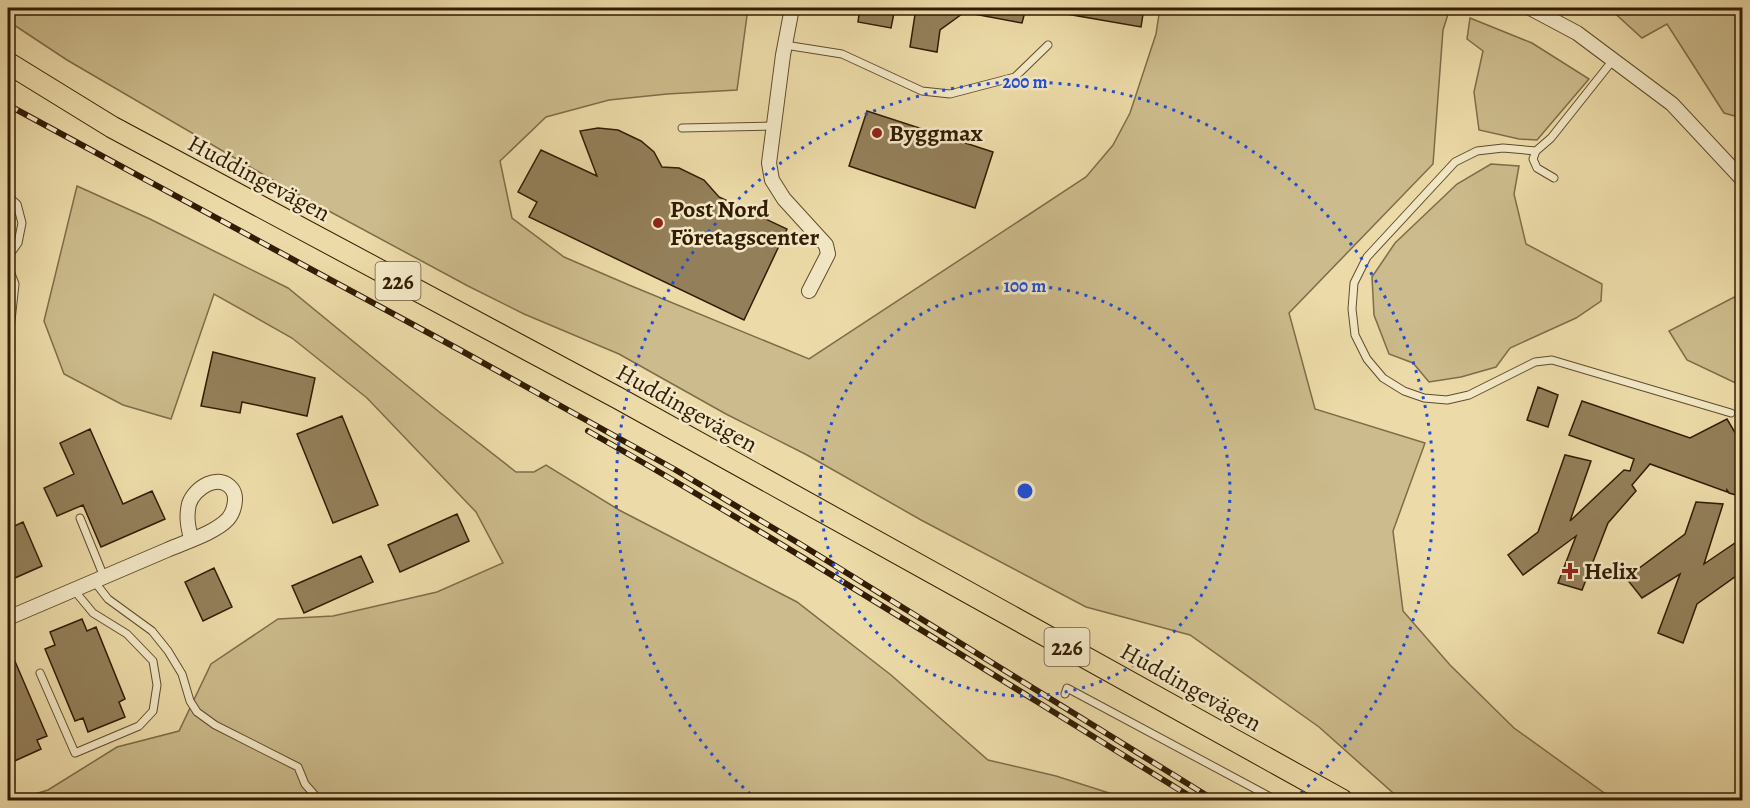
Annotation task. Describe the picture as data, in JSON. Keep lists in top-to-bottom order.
{
  "streets": {
    "main road": ["Huddingevägen", "226"]
  },
  "places": {
    "other": ["Byggmax", "Post Nord Företagscenter"],
    "health": ["Helix"]
  },
  "rings": ["200 m", "100 m"]
}
